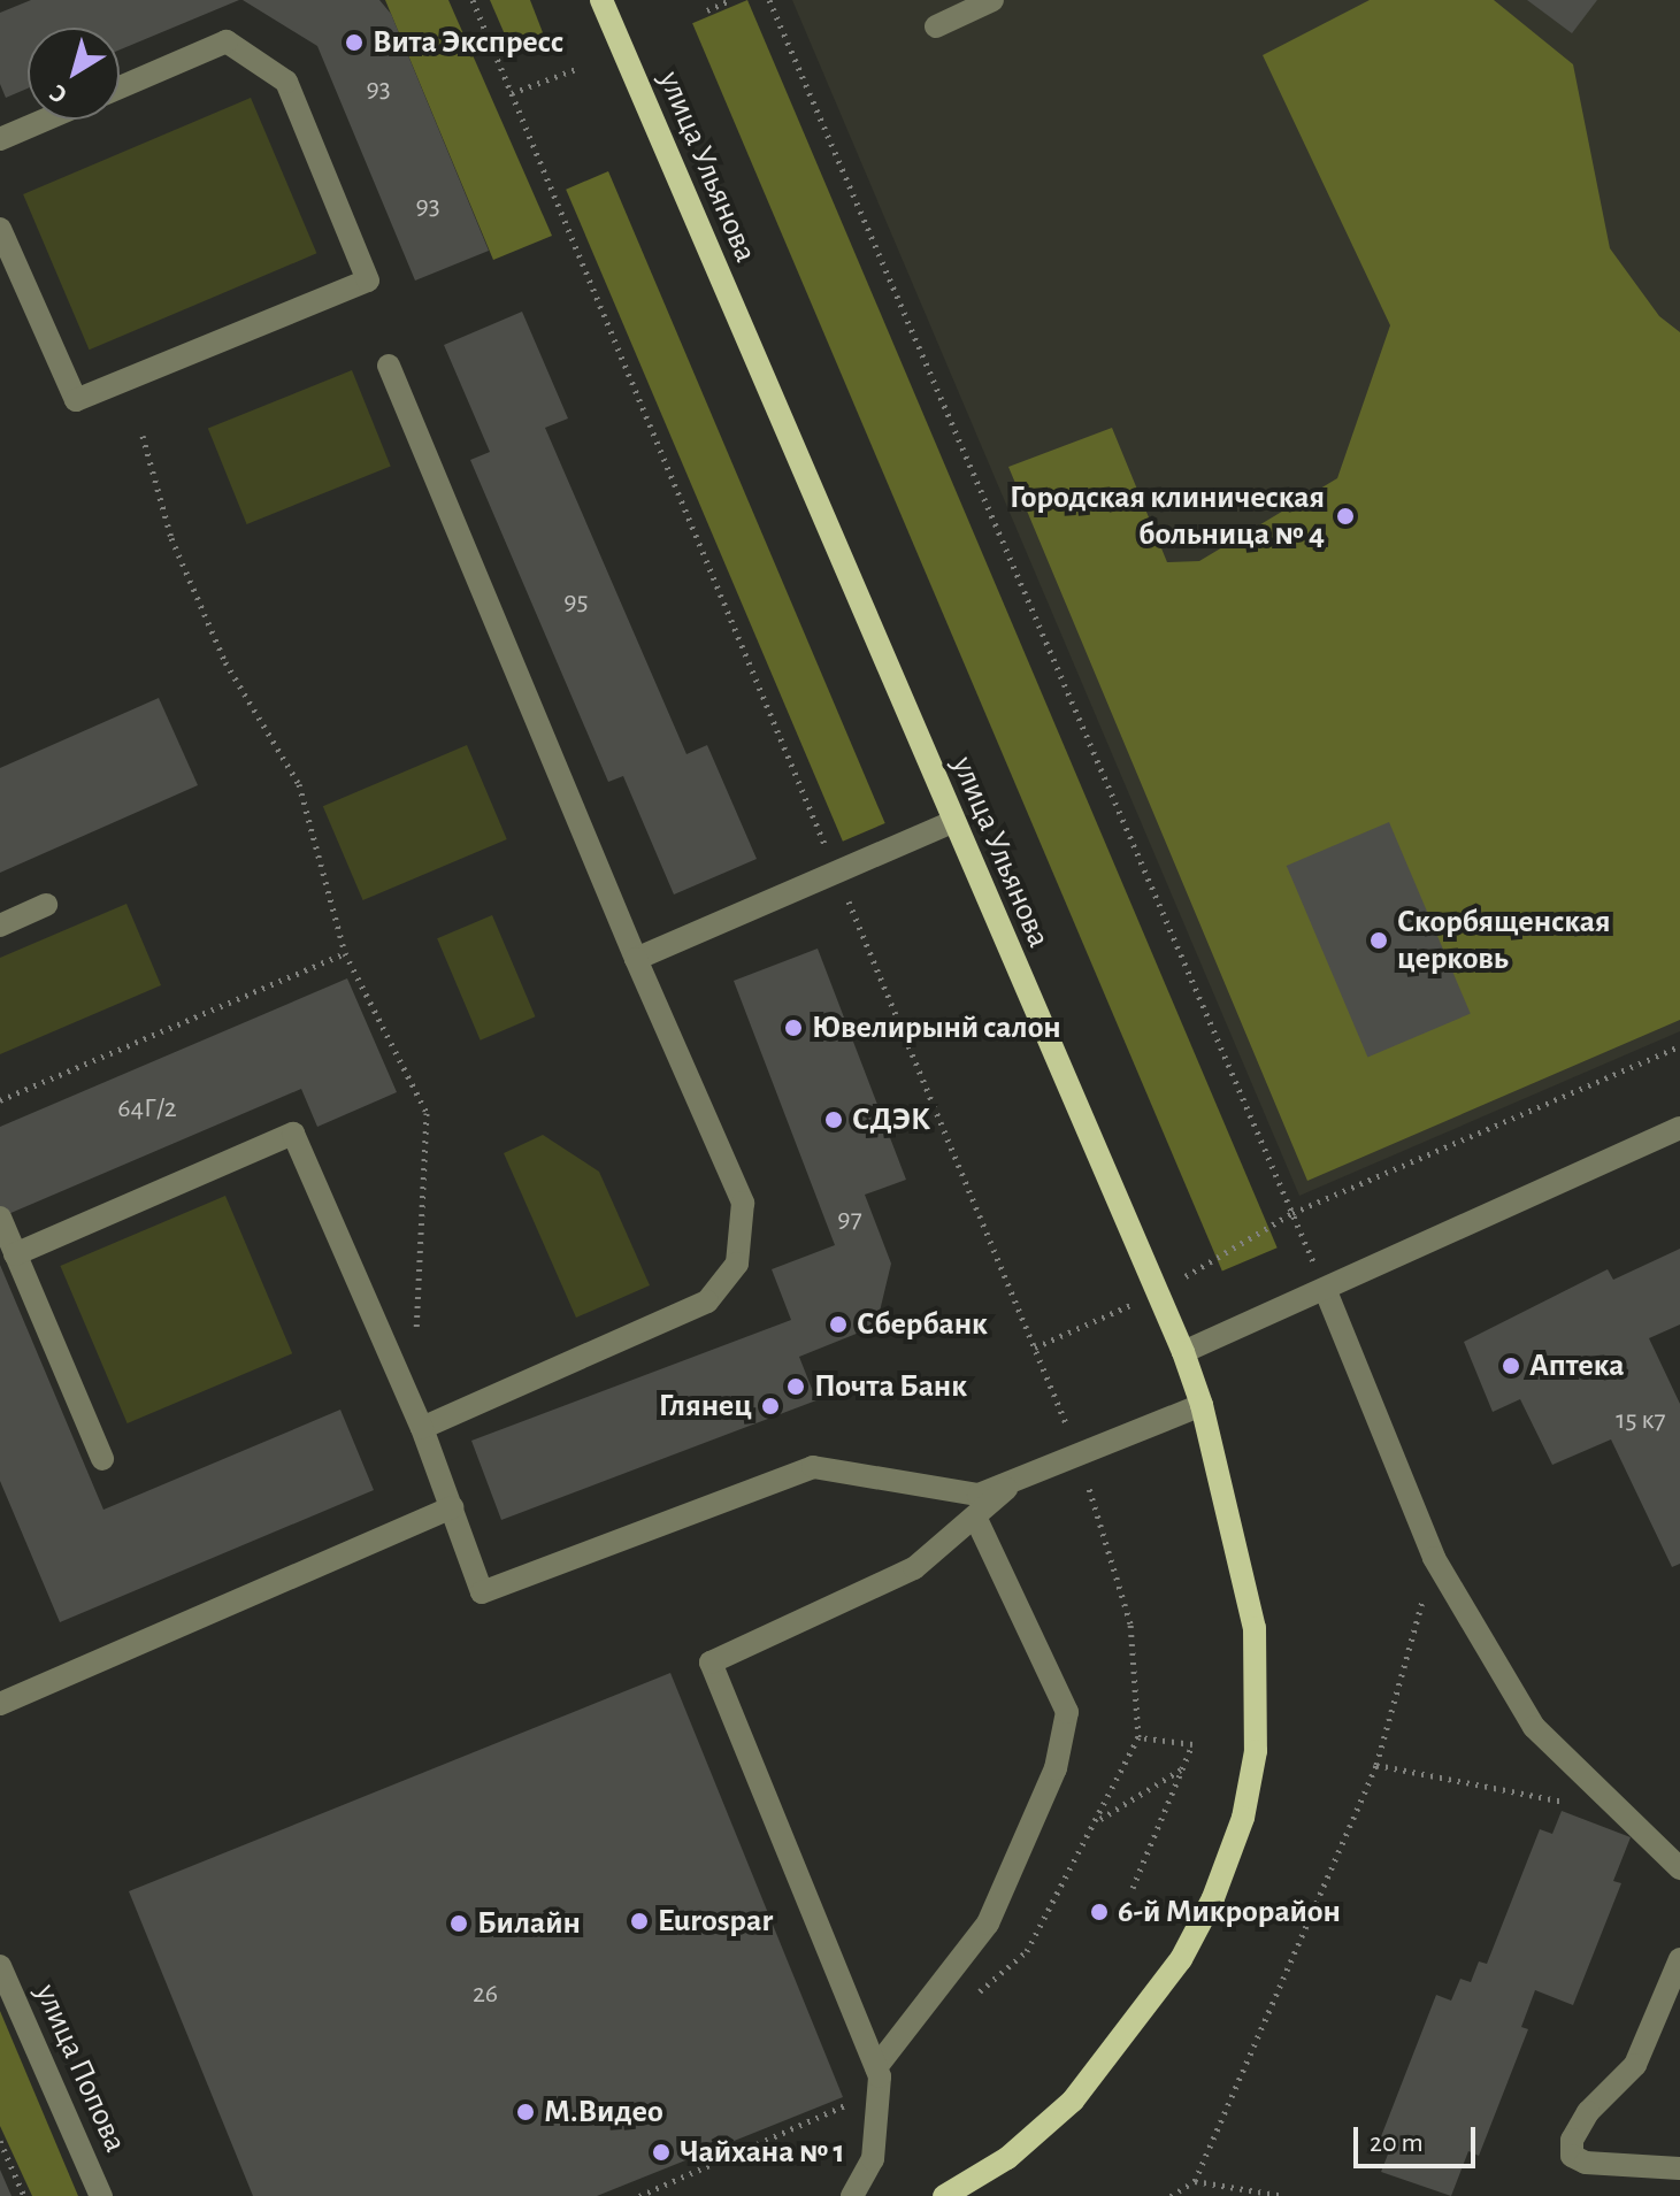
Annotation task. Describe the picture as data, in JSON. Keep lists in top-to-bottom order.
{
  "streets": {
    "main road": ["улица Ульянова"],
    "street": ["улица Попова"]
  },
  "places": [
    "Вита Экспресс",
    "Городская клиническая больница № 4",
    "Скорбященская церковь",
    "Ювелирынй салон",
    "СДЭК",
    "Сбербанк",
    "Аптека",
    "Почта Банк",
    "Глянец",
    "6-й Микрорайон",
    "Eurospar",
    "Билайн",
    "М.Видео",
    "Чайхана № 1"
  ],
  "house_numbers": [
    "93",
    "93",
    "95",
    "64Г/2",
    "97",
    "15 к7",
    "26"
  ],
  "scale_bar": "20 m",
  "north": "bottom left"
}
